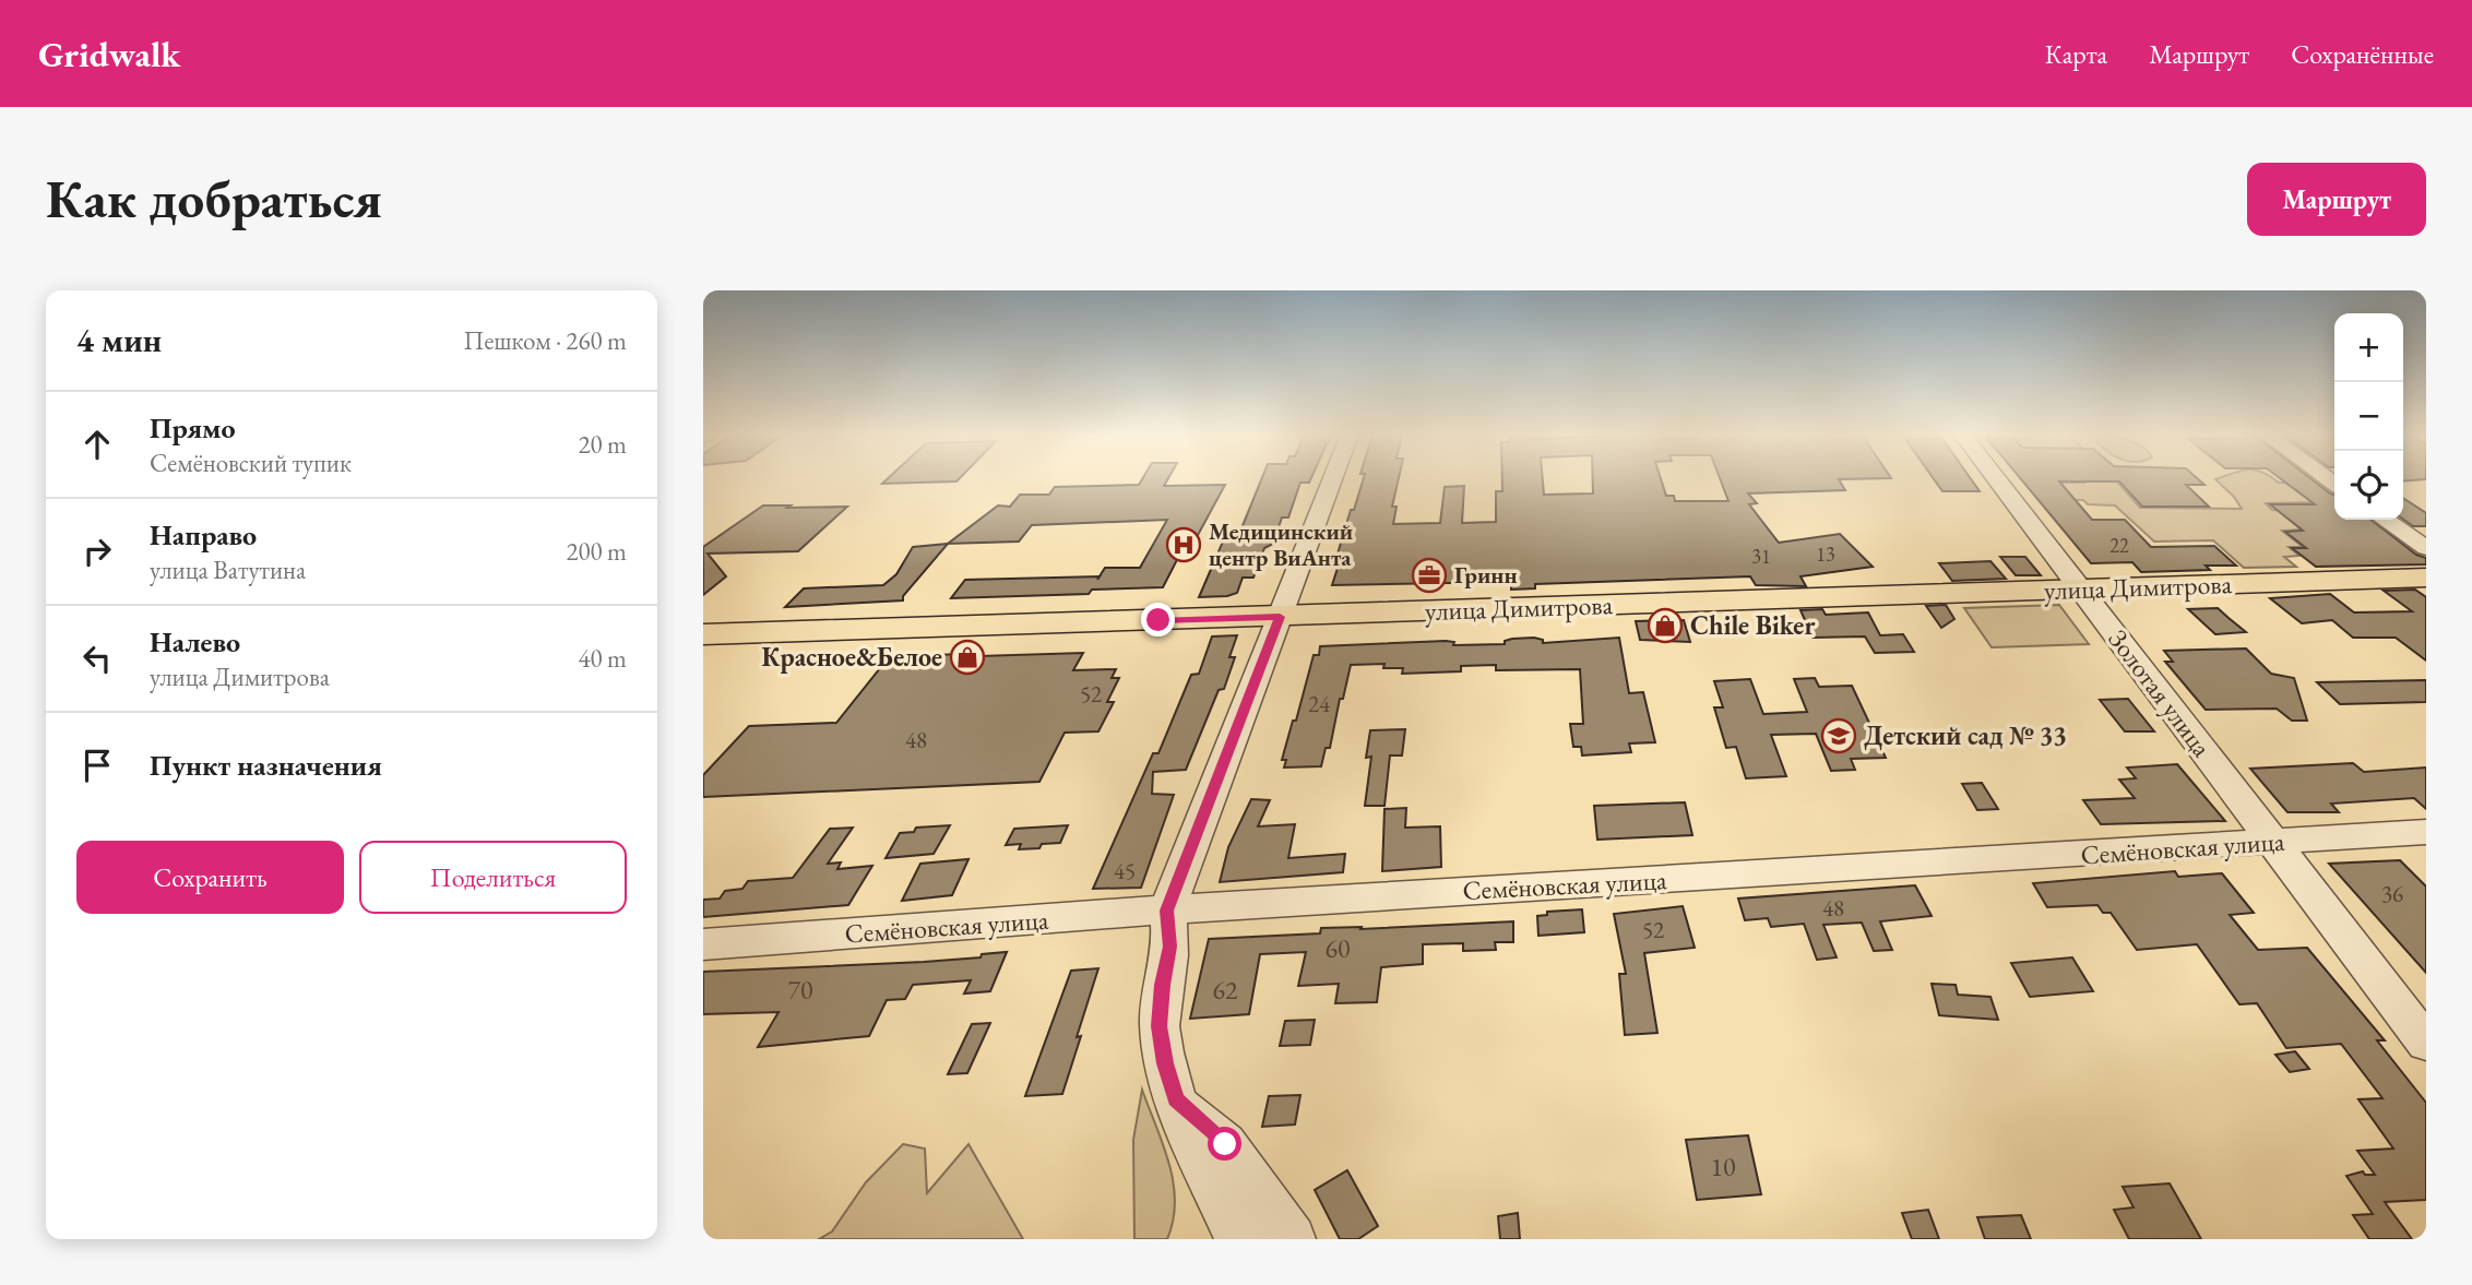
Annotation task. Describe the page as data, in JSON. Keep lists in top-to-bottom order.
{
  "streets": {
    "main road": ["улица Димитрова"],
    "street": ["Золотая улица", "Семёновская улица"]
  },
  "crossings": [
    ["улица Димитрова", "Золотая улица"],
    ["Золотая улица", "Семёновская улица"]
  ],
  "places": {
    "hospital": ["Медицинский центр ВиАнта"],
    "office": ["Гринн"],
    "shop": ["Chile Biker", "Красное&Белое"],
    "school or university": ["Детский сад № 33"]
  },
  "house_numbers": [
    "22",
    "13",
    "31",
    "52",
    "24",
    "48",
    "45",
    "36",
    "48",
    "52",
    "60",
    "70",
    "62",
    "10"
  ],
  "page": {
    "header": "Gridwalk",
    "nav": ["Карта", "Маршрут", "Сохранённые"],
    "buttons": [
      "Маршрут",
      ["Сохранить", "Поделиться"]
    ],
    "title": "Как добраться",
    "heading": ["4 мин", "Пешком · 260 m"],
    "map_buttons": ["+", "−"],
    "list": [
      ["Прямо", "Семёновский тупик", "20 m"],
      ["Направо", "улица Ватутина", "200 m"],
      ["Налево", "улица Димитрова", "40 m"],
      "Пункт назначения"
    ]
  }
}
